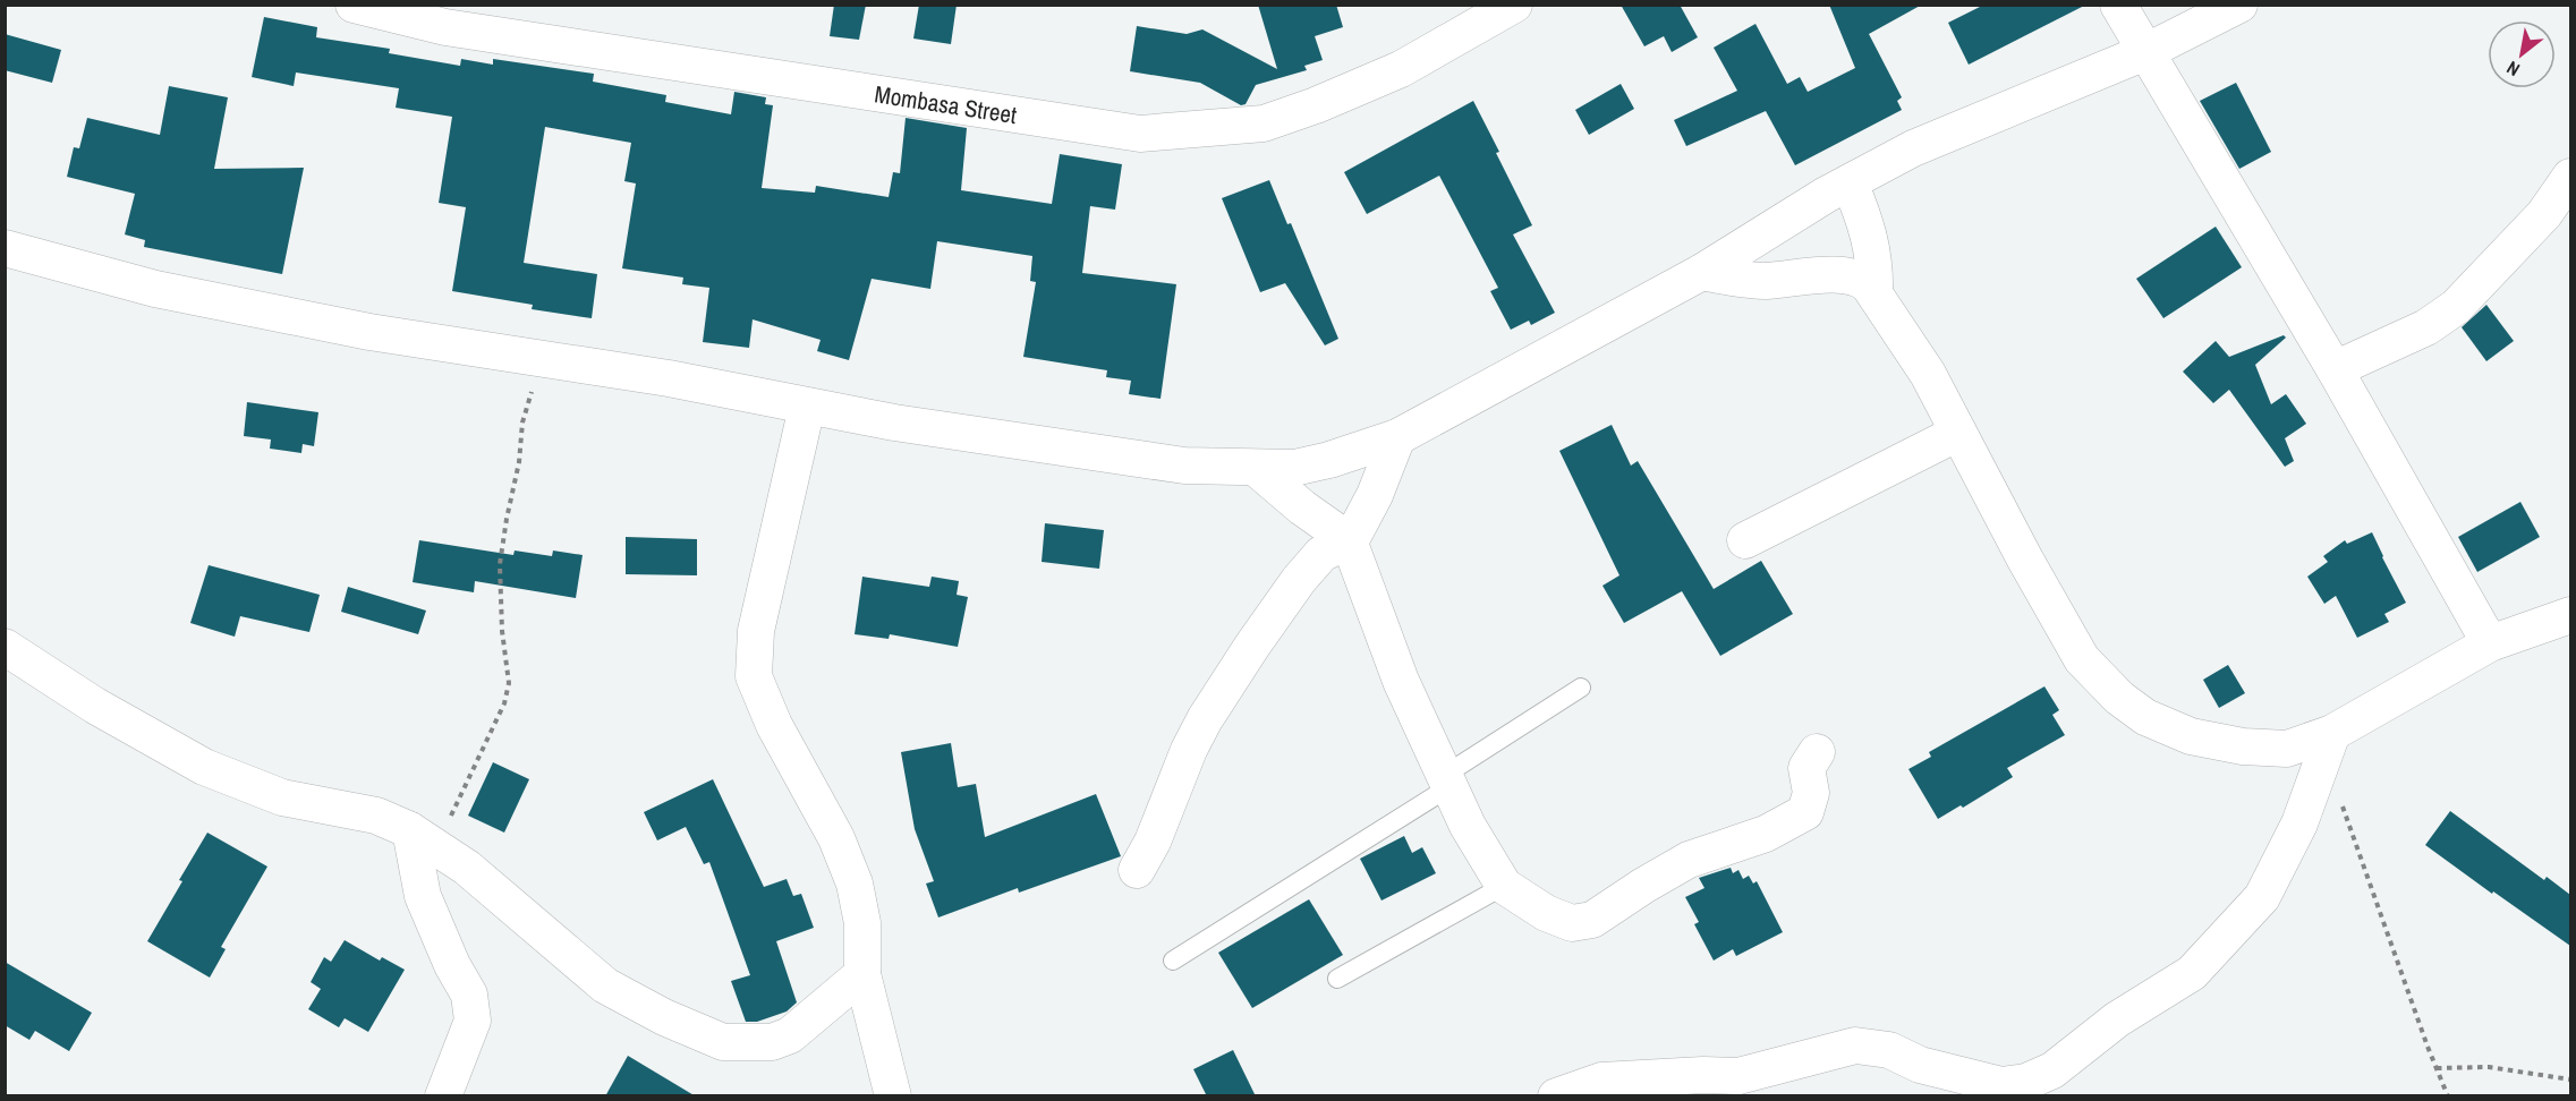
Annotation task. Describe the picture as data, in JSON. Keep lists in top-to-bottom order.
{
  "streets": {
    "street": ["Mombasa Street"]
  },
  "north": "bottom left"
}
